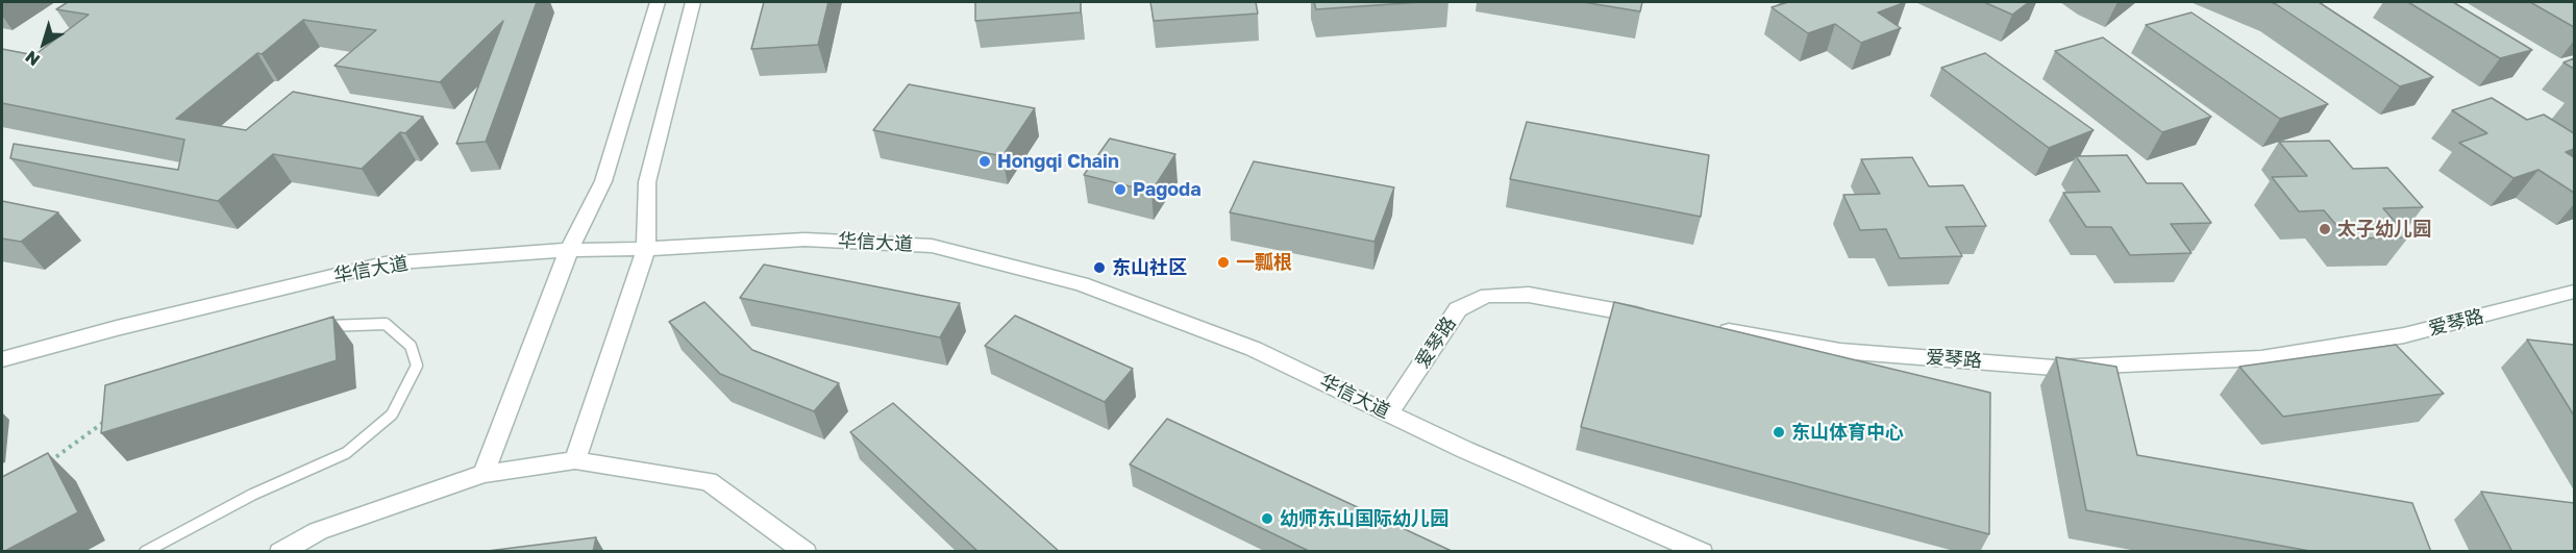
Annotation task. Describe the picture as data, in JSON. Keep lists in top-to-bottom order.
{
  "streets": {
    "street": ["华信大道", "爱琴路"]
  },
  "crossings": [
    ["华信大道", "爱琴路"]
  ],
  "places": [
    "Hongqi Chain",
    "Pagoda",
    "太子幼儿园",
    "一瓢根",
    "东山社区",
    "东山体育中心",
    "幼师东山国际幼儿园"
  ],
  "north": "bottom left"
}
